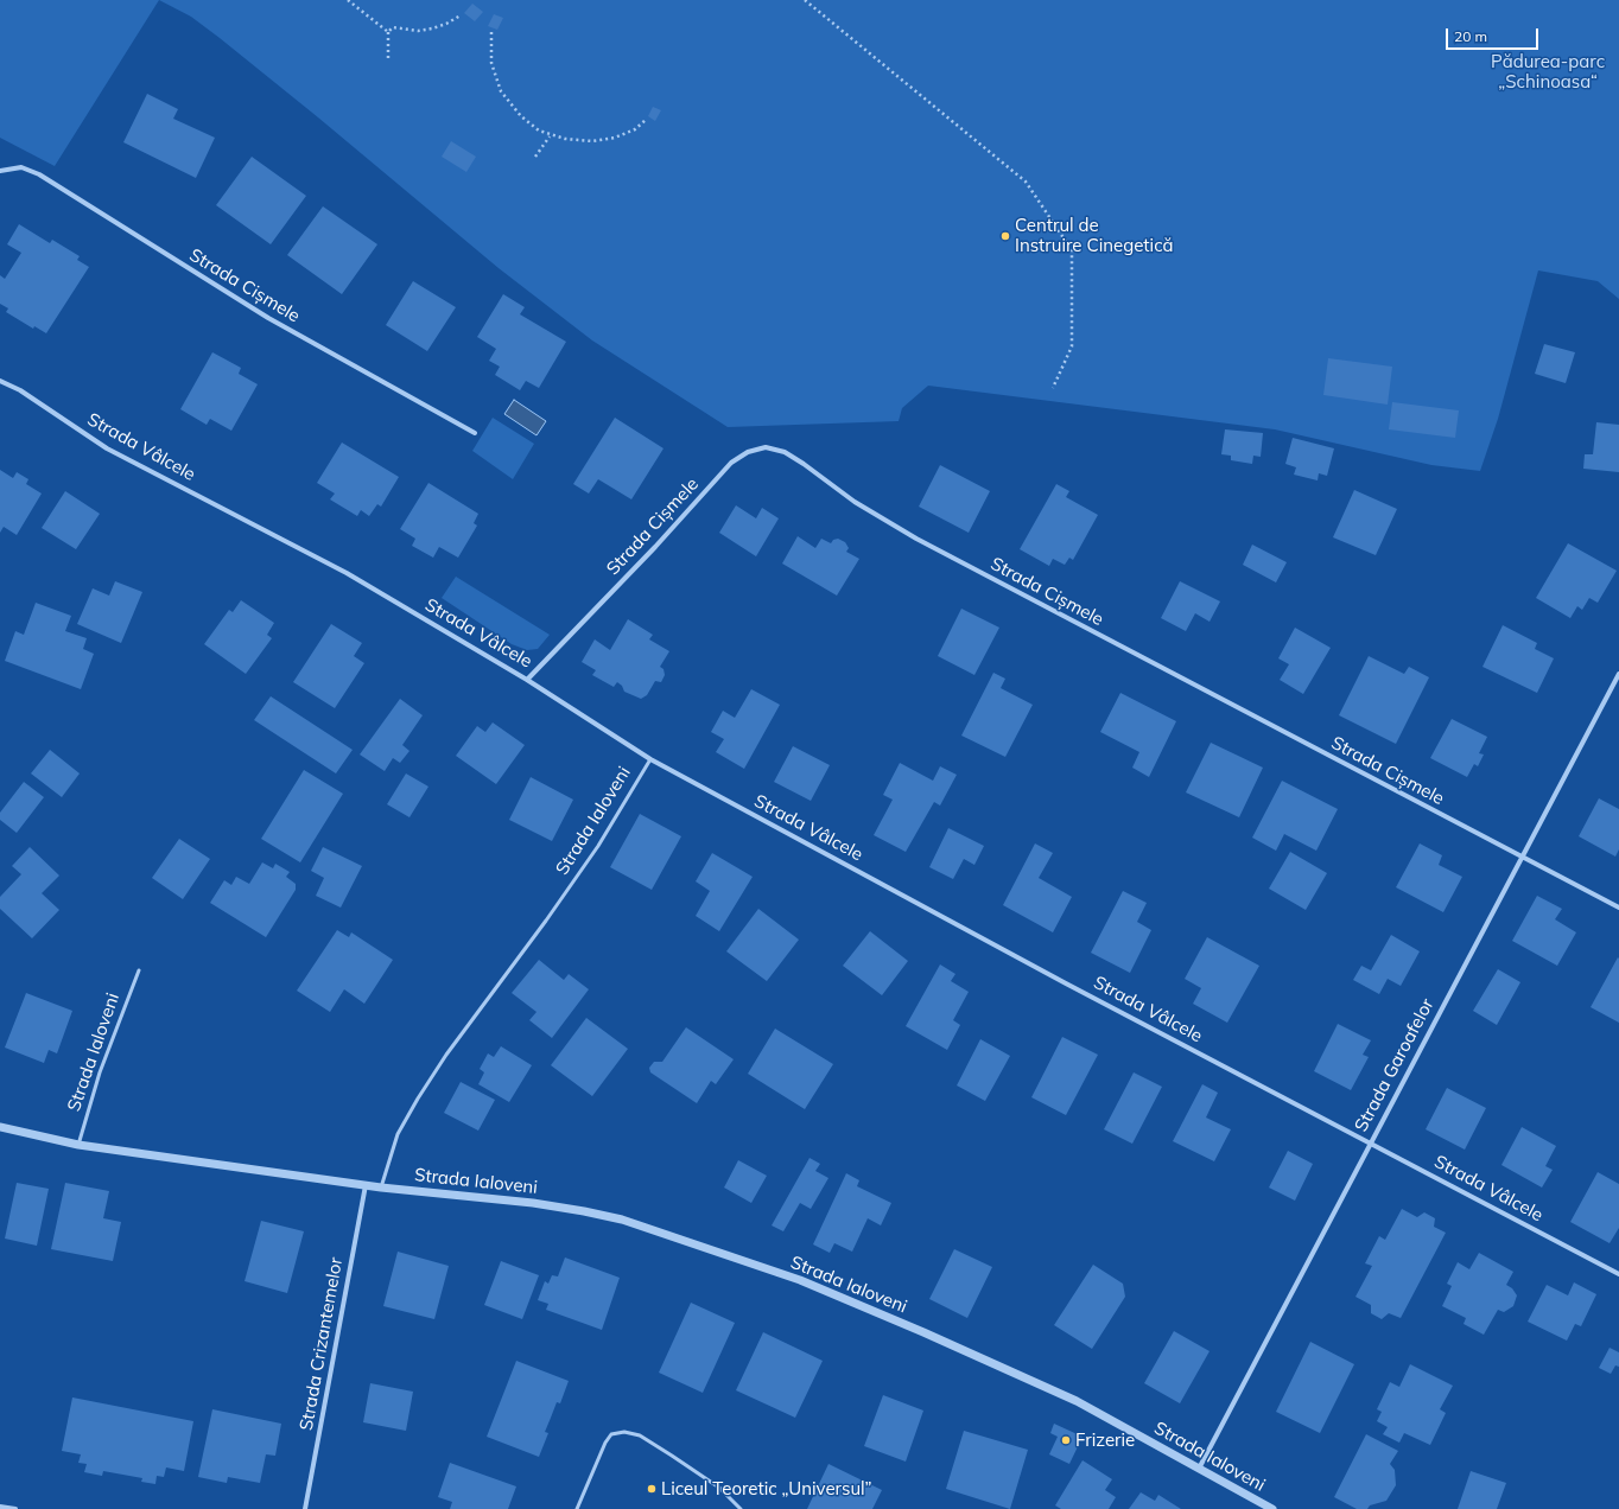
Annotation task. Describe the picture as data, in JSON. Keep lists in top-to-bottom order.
{
  "streets": {
    "street": [
      "Strada Cișmele",
      "Strada Vâlcele",
      "Strada Ialoveni",
      "Strada Garoafelor",
      "Strada Crizantemelor"
    ]
  },
  "crossings": [
    ["Strada Cișmele", "Strada Vâlcele"],
    ["Strada Cișmele", "Strada Garoafelor"],
    ["Strada Vâlcele", "Strada Ialoveni"],
    ["Strada Vâlcele", "Strada Garoafelor"],
    ["Strada Ialoveni", "Strada Garoafelor"],
    ["Strada Ialoveni", "Strada Crizantemelor"]
  ],
  "parks": ["Pădurea-parc „Schinoasa“"],
  "places": ["Centrul de Instruire Cinegetică", "Frizerie", "Liceul Teoretic „Universul”"],
  "scale_bar": "20 m"
}
